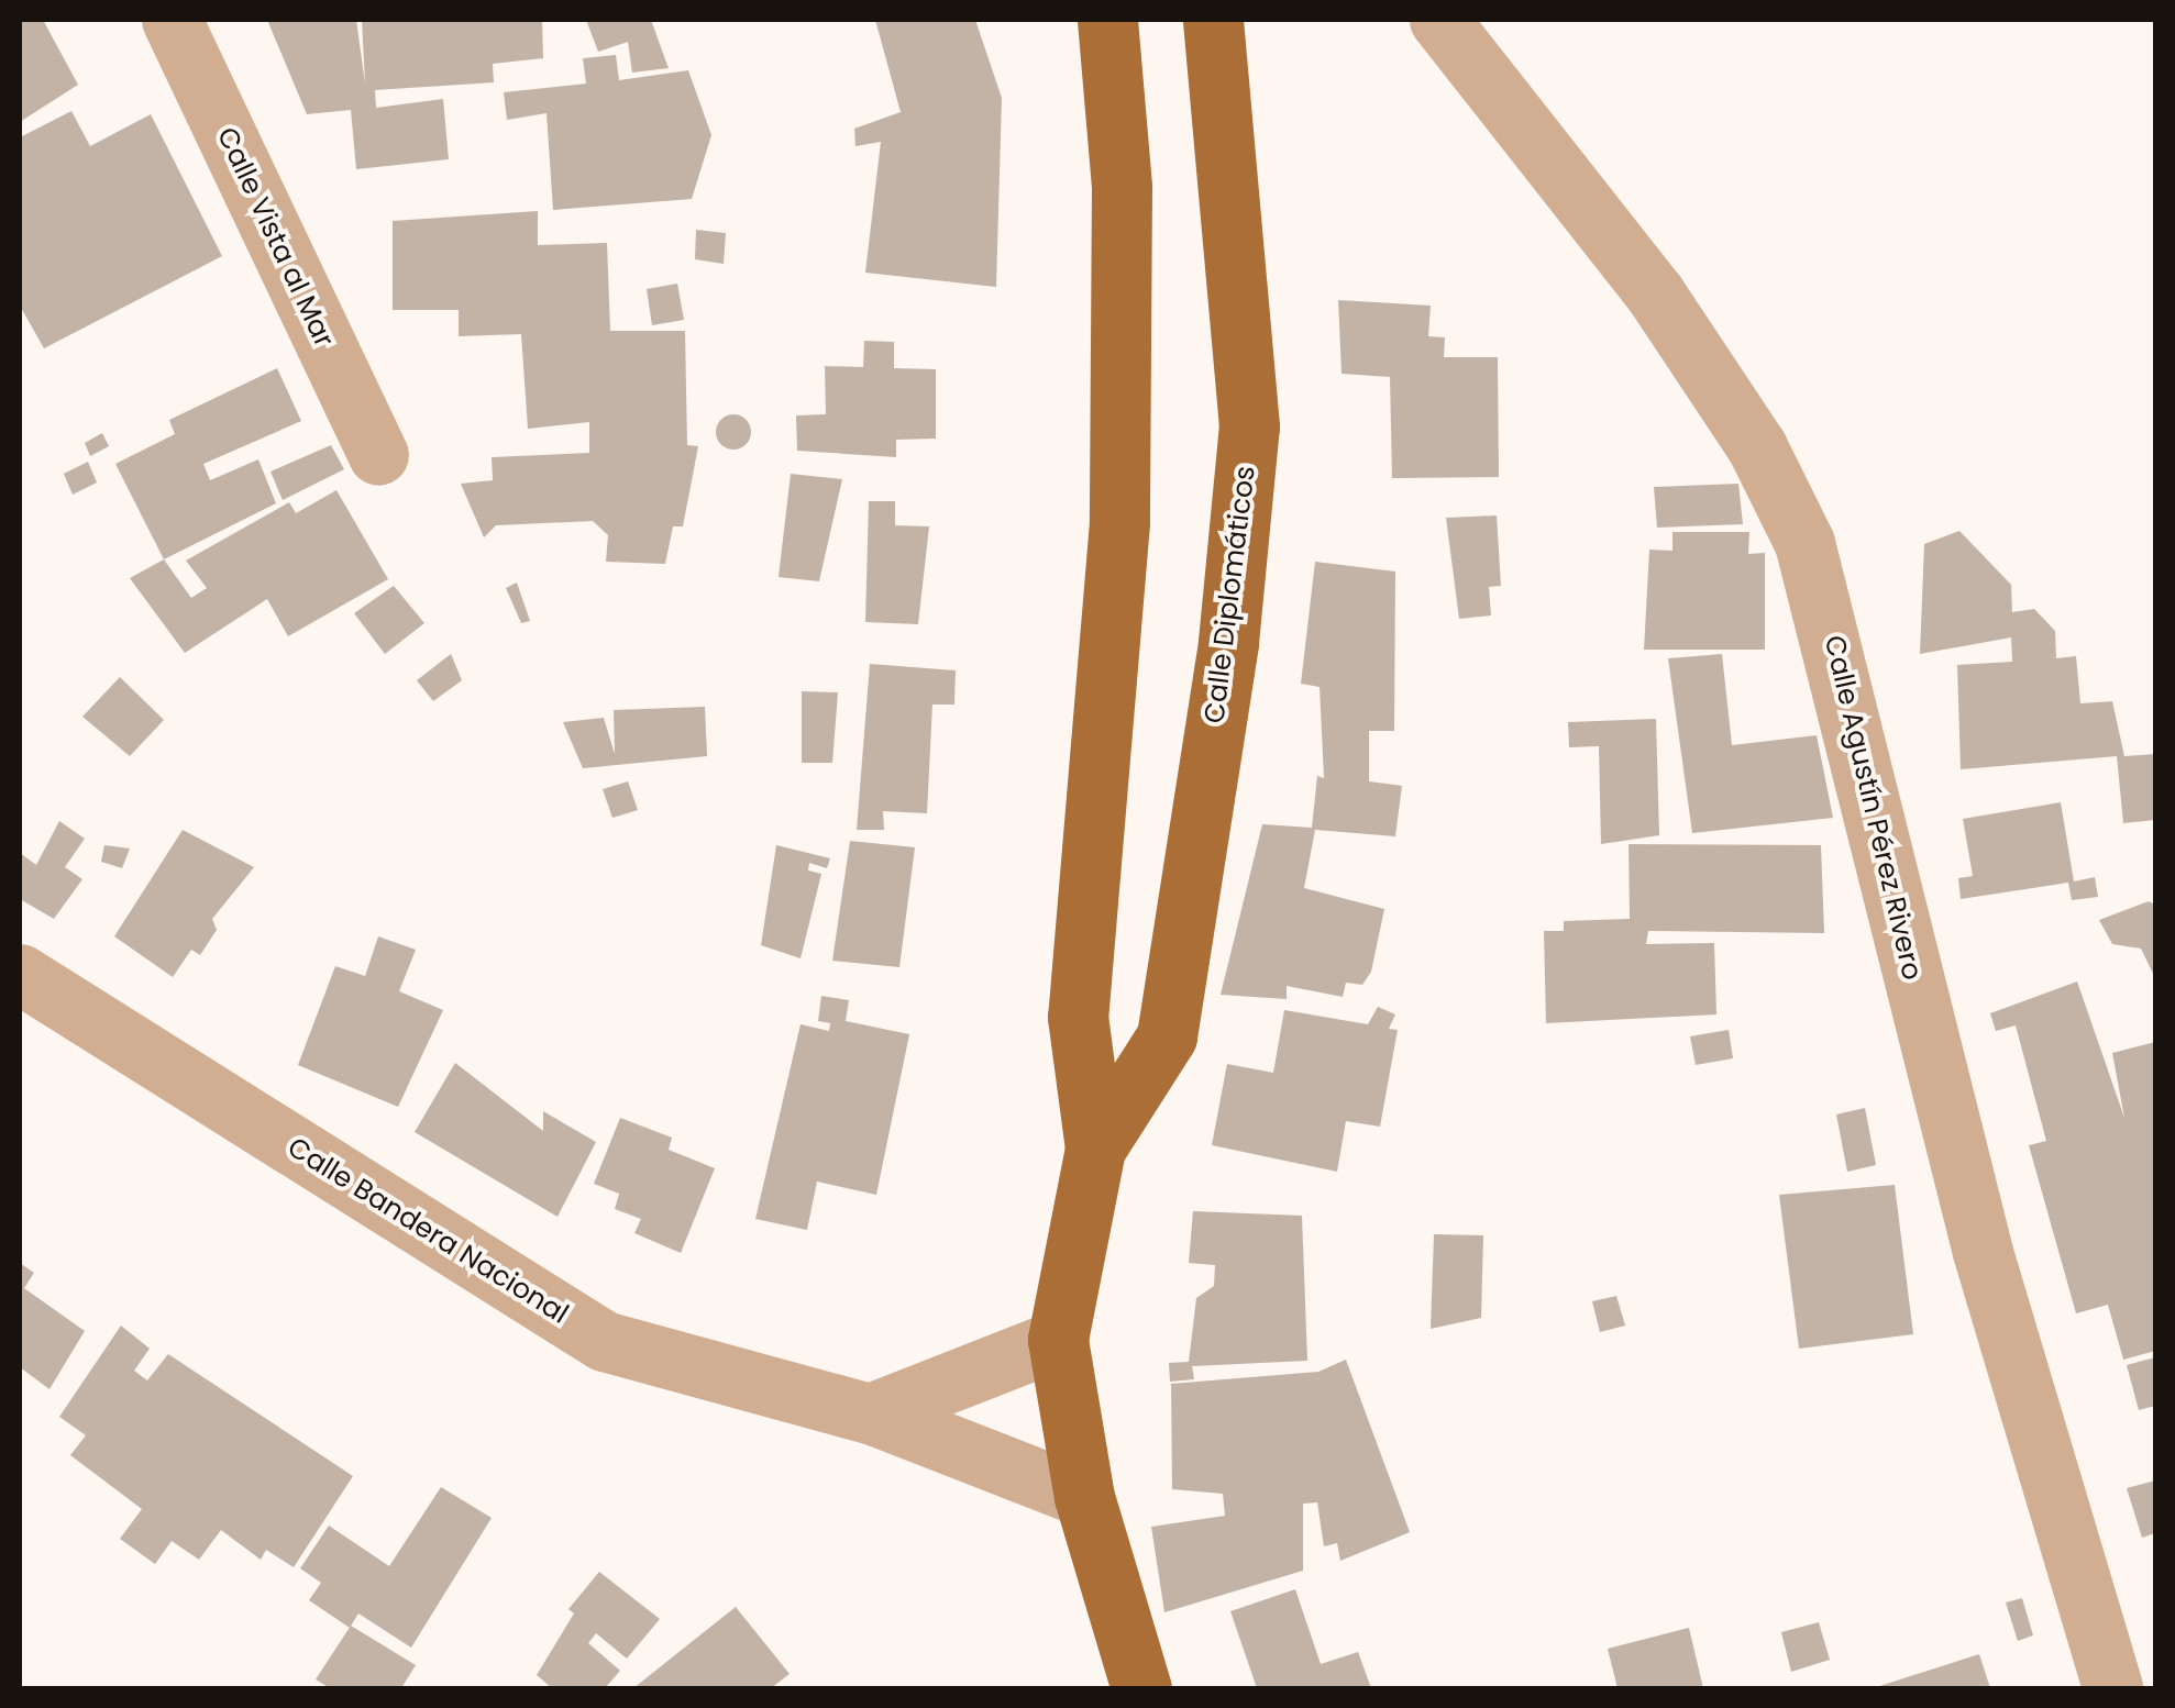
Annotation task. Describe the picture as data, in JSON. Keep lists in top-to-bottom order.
{
  "streets": {
    "main road": ["Calle Diplomáticos"],
    "street": ["Calle Vista al Mar", "Calle Agustín Pérez Rivero", "Calle Bandera Nacional"]
  },
  "crossings": [
    ["Calle Diplomáticos", "Calle Bandera Nacional"]
  ]
}
